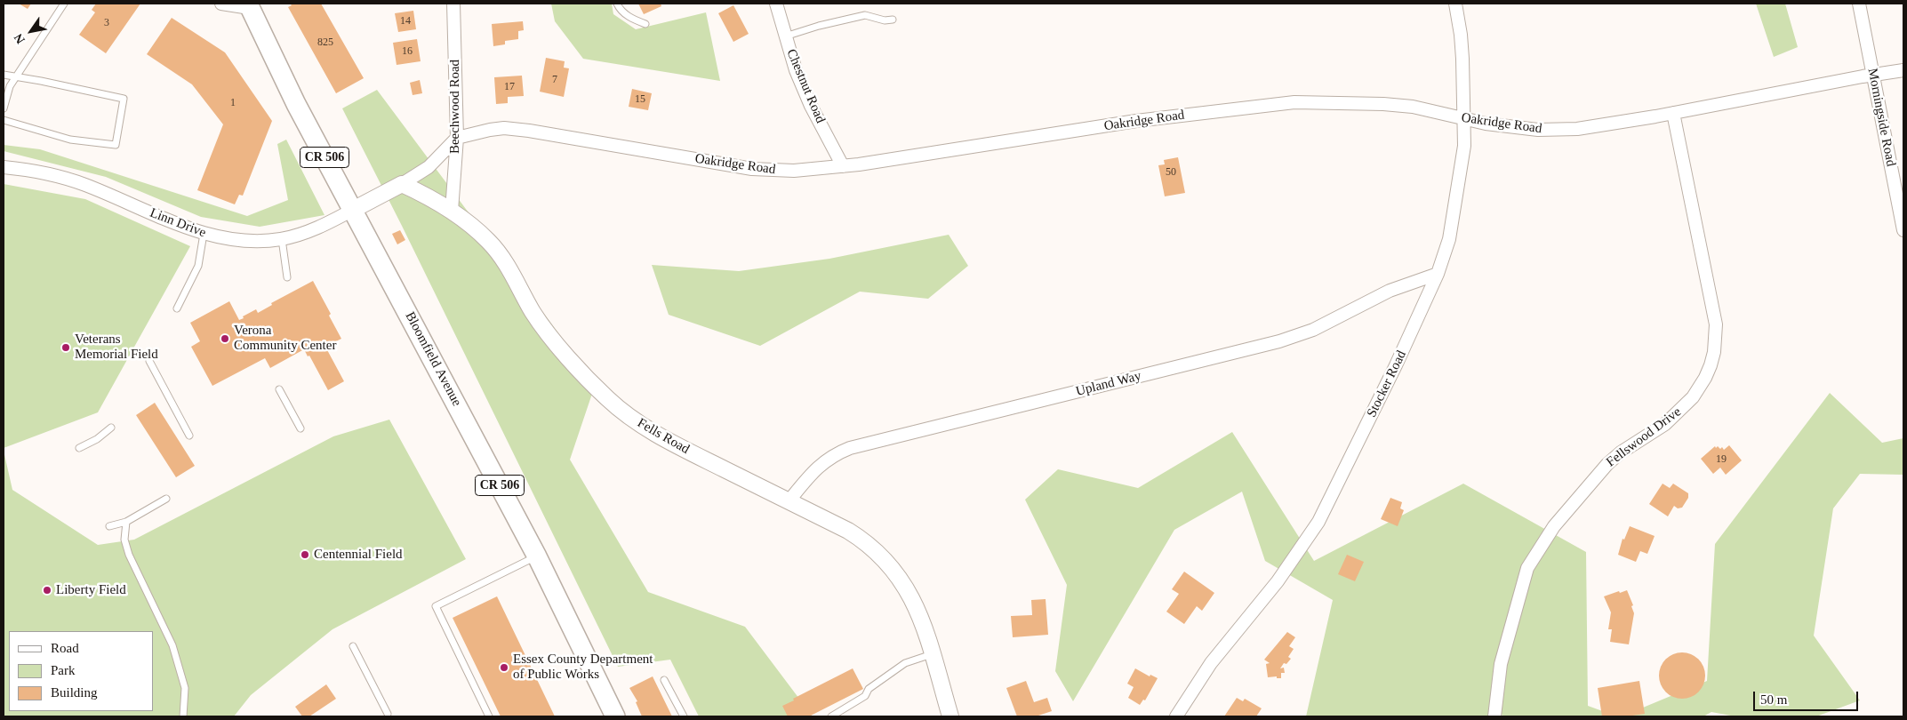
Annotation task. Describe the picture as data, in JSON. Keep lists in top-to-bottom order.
{
  "streets": {
    "main road": ["CR 506", "Bloomfield Avenue"],
    "street": [
      "Chestnut Road",
      "Beechwood Road",
      "Morningside Road",
      "Oakridge Road",
      "Linn Drive",
      "Upland Way",
      "Stocker Road",
      "Fells Road",
      "Fellswood Drive"
    ]
  },
  "crossings": [
    ["Chestnut Road", "Oakridge Road"],
    ["Beechwood Road", "Oakridge Road"],
    ["Beechwood Road", "Fells Road"],
    ["Morningside Road", "Oakridge Road"],
    ["Oakridge Road", "Stocker Road"],
    ["Oakridge Road", "Fellswood Drive"],
    ["Linn Drive", "Bloomfield Avenue"],
    ["Upland Way", "Stocker Road"],
    ["Upland Way", "Fells Road"]
  ],
  "places": [
    "Verona Community Center",
    "Veterans Memorial Field",
    "Centennial Field",
    "Liberty Field",
    "Essex County Department of Public Works"
  ],
  "house_numbers": [
    "14",
    "3",
    "825",
    "16",
    "7",
    "17",
    "15",
    "1",
    "50",
    "19"
  ],
  "legend": ["Road", "Park", "Building"],
  "scale_bar": "50 m",
  "north": "bottom left"
}
